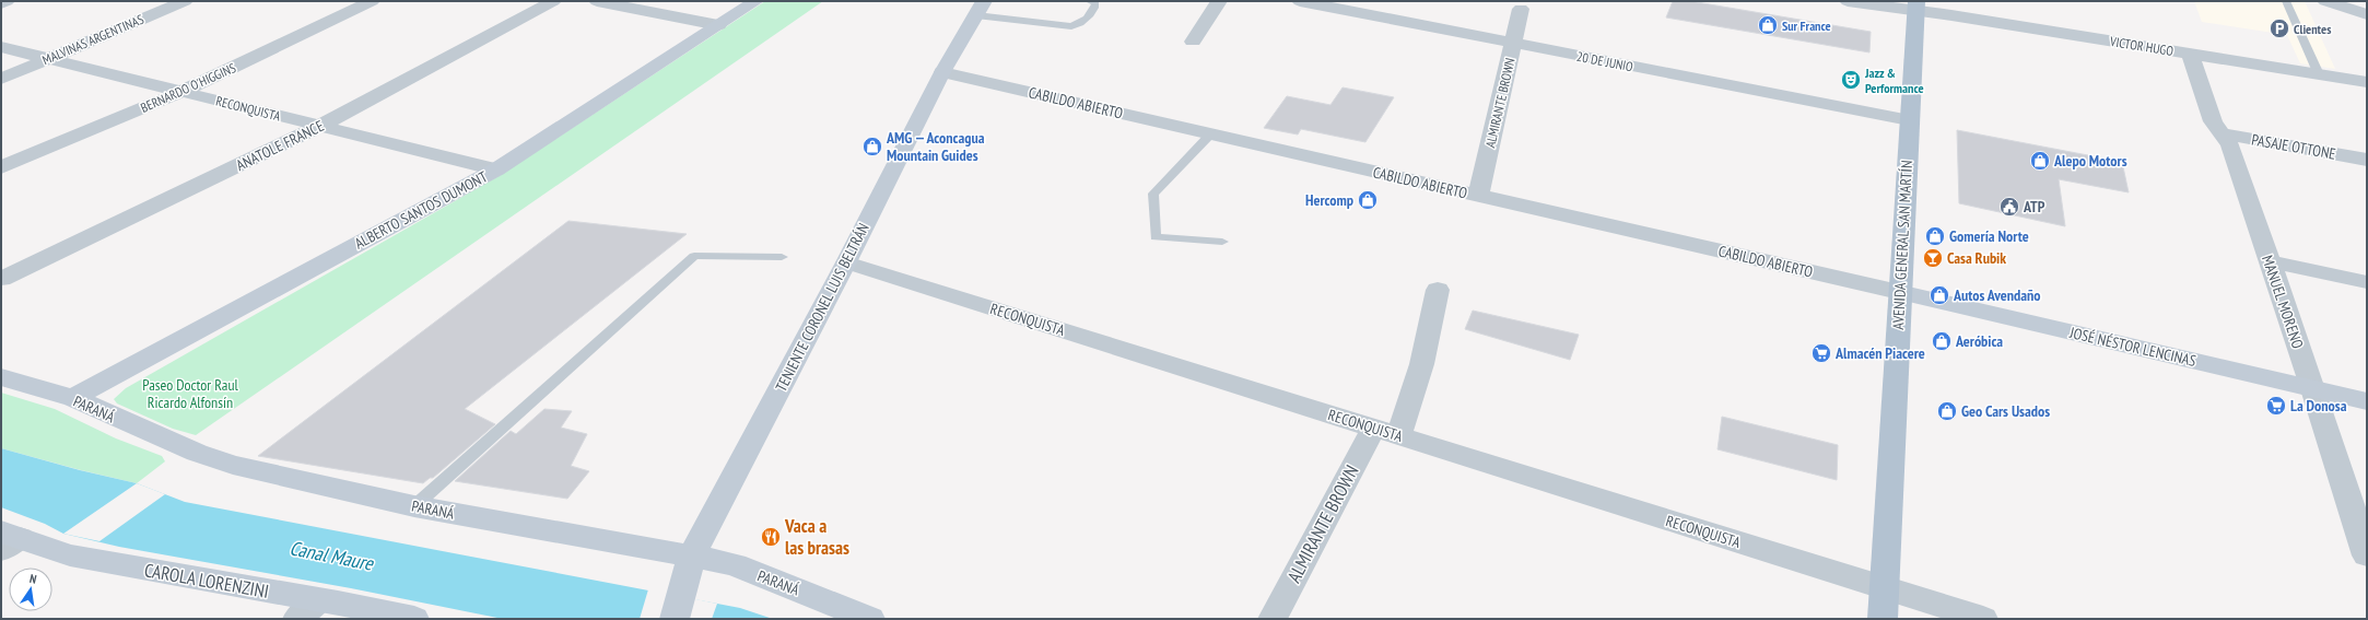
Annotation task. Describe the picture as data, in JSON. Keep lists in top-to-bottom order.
{
  "streets": {
    "main road": ["AVENIDA GENERAL SAN MARTÍN"],
    "street": [
      "MALVINAS ARGENTINAS",
      "VICTOR HUGO",
      "20 DE JUNIO",
      "BERNARDO O'HIGGINS",
      "CABILDO ABIERTO",
      "ALMIRANTE BROWN",
      "RECONQUISTA",
      "ANATOLE FRANCE",
      "PASAJE OTTONE",
      "ALBERTO SANTOS DUMONT",
      "MANUEL MORENO",
      "TENIENTE CORONEL LUIS BELTRÁN",
      "JOSÉ NÉSTOR LENCINAS",
      "PARANÁ",
      "CAROLA LORENZINI"
    ]
  },
  "crossings": [
    ["MALVINAS ARGENTINAS", "RECONQUISTA"],
    ["VICTOR HUGO", "AVENIDA GENERAL SAN MARTÍN"],
    ["VICTOR HUGO", "MANUEL MORENO"],
    ["20 DE JUNIO", "ALMIRANTE BROWN"],
    ["20 DE JUNIO", "AVENIDA GENERAL SAN MARTÍN"],
    ["BERNARDO O'HIGGINS", "RECONQUISTA"],
    ["CABILDO ABIERTO", "ALMIRANTE BROWN"],
    ["CABILDO ABIERTO", "AVENIDA GENERAL SAN MARTÍN"],
    ["CABILDO ABIERTO", "TENIENTE CORONEL LUIS BELTRÁN"],
    ["CABILDO ABIERTO", "JOSÉ NÉSTOR LENCINAS"],
    ["ALMIRANTE BROWN", "RECONQUISTA"],
    ["RECONQUISTA", "ANATOLE FRANCE"],
    ["RECONQUISTA", "ALBERTO SANTOS DUMONT"],
    ["RECONQUISTA", "AVENIDA GENERAL SAN MARTÍN"],
    ["RECONQUISTA", "TENIENTE CORONEL LUIS BELTRÁN"],
    ["PASAJE OTTONE", "MANUEL MORENO"],
    ["ALBERTO SANTOS DUMONT", "PARANÁ"],
    ["AVENIDA GENERAL SAN MARTÍN", "JOSÉ NÉSTOR LENCINAS"],
    ["MANUEL MORENO", "JOSÉ NÉSTOR LENCINAS"],
    ["TENIENTE CORONEL LUIS BELTRÁN", "PARANÁ"]
  ],
  "water": ["Canal Maure"],
  "parks": ["Paseo Doctor Raul Ricardo Alfonsín"],
  "places": {
    "shop": [
      "Sur France",
      "AMG — Aconcagua Mountain Guides",
      "Alepo Motors",
      "Hercomp",
      "Gomería Norte",
      "Autos Avendaño",
      "Aeróbica",
      "Geo Cars Usados"
    ],
    "parking": ["Clientes"],
    "theatre": ["Jazz & Performance"],
    "public building": ["ATP"],
    "bar": ["Casa Rubik"],
    "supermarket": ["Almacén Piacere", "La Donosa"],
    "restaurant": ["Vaca a las brasas"]
  },
  "north": "top"
}
